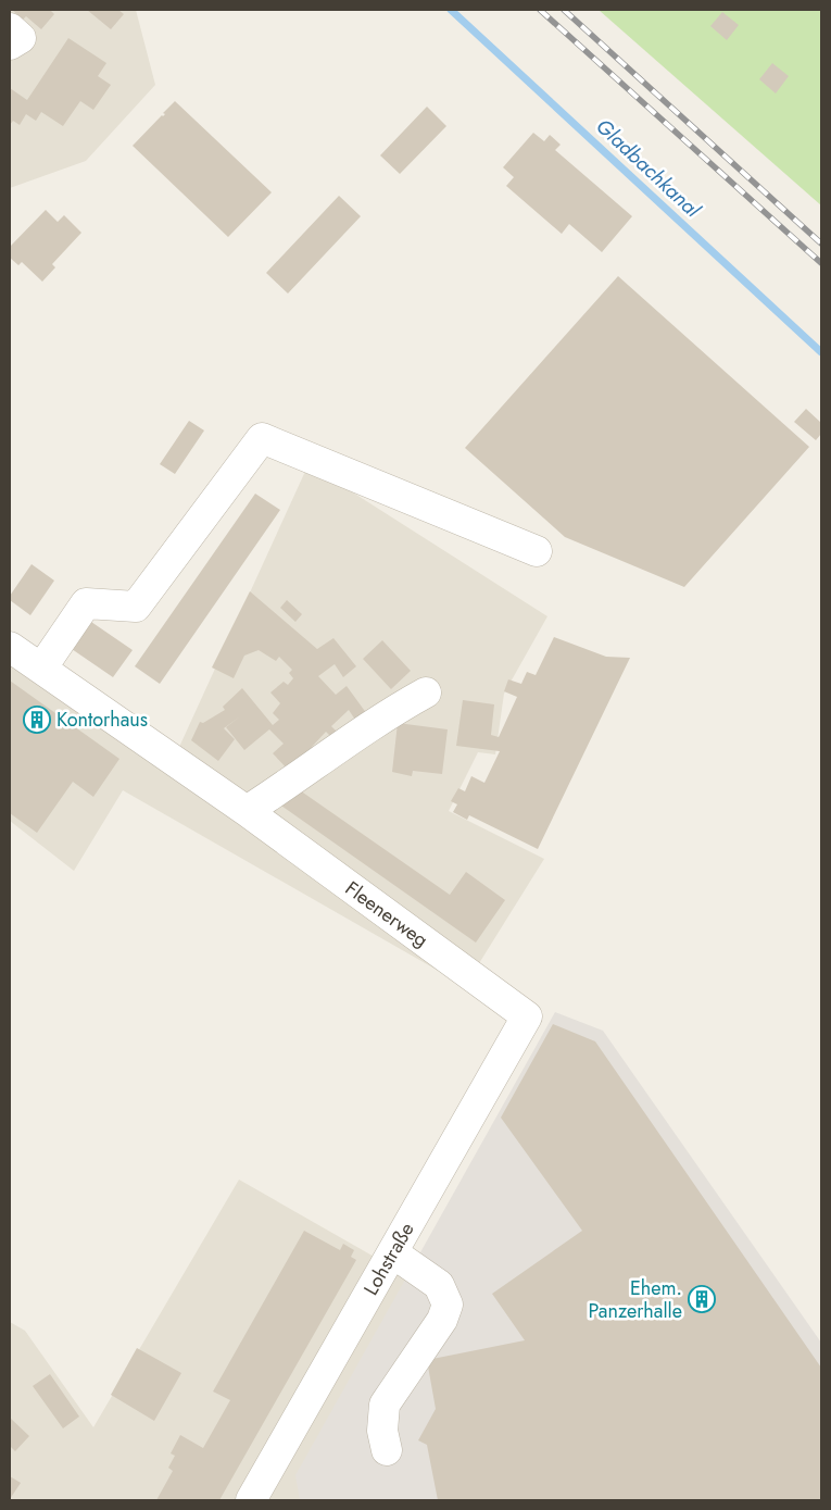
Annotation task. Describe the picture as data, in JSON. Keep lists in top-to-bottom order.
{
  "streets": {
    "street": ["Fleenerweg", "Lohstraße"]
  },
  "crossings": [
    ["Fleenerweg", "Lohstraße"]
  ],
  "water": ["Gladbachkanal"],
  "places": {
    "building": ["Kontorhaus", "Ehem. Panzerhalle"]
  }
}
